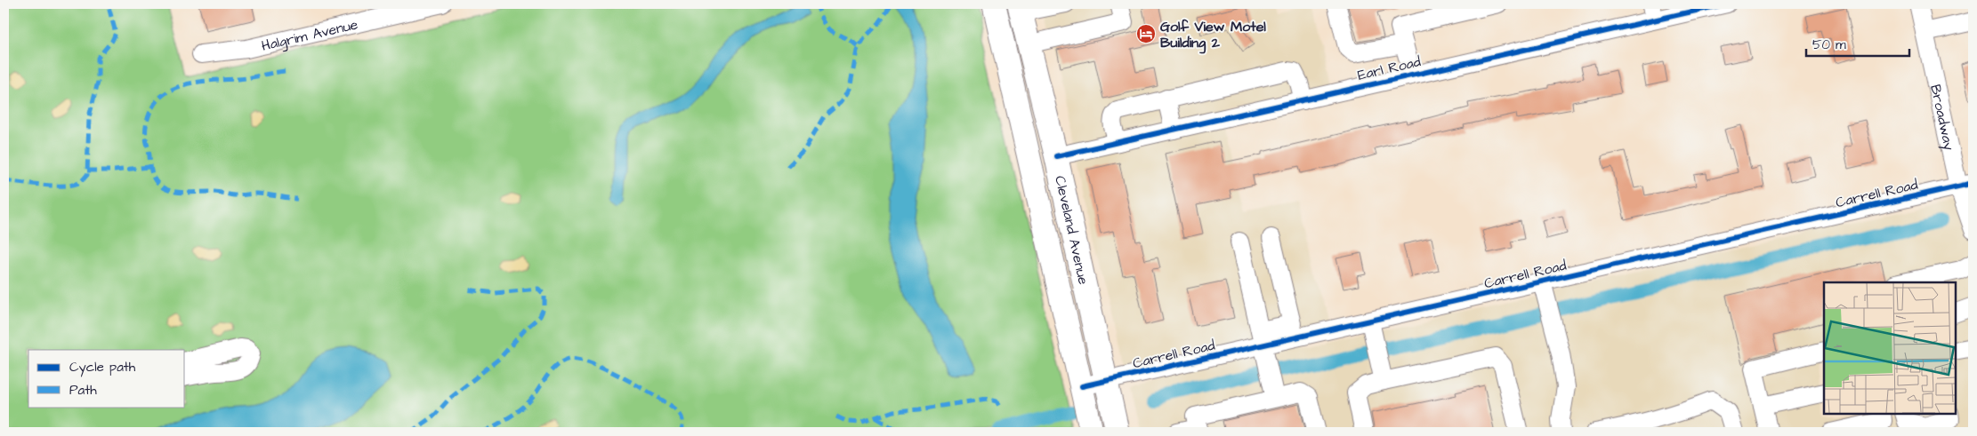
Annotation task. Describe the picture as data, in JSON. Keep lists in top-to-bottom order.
{
  "streets": {
    "main road": ["Cleveland Avenue"],
    "street": [
      "Halgrim Avenue",
      "Earl Road",
      "Broadway",
      "Carrell Road"
    ]
  },
  "crossings": [
    ["Earl Road", "Cleveland Avenue"],
    ["Broadway", "Carrell Road"],
    ["Carrell Road", "Cleveland Avenue"]
  ],
  "places": {
    "hotel": ["Golf View Motel Building 2"]
  },
  "legend": ["Cycle path", "Path"],
  "scale_bar": "50 m"
}
